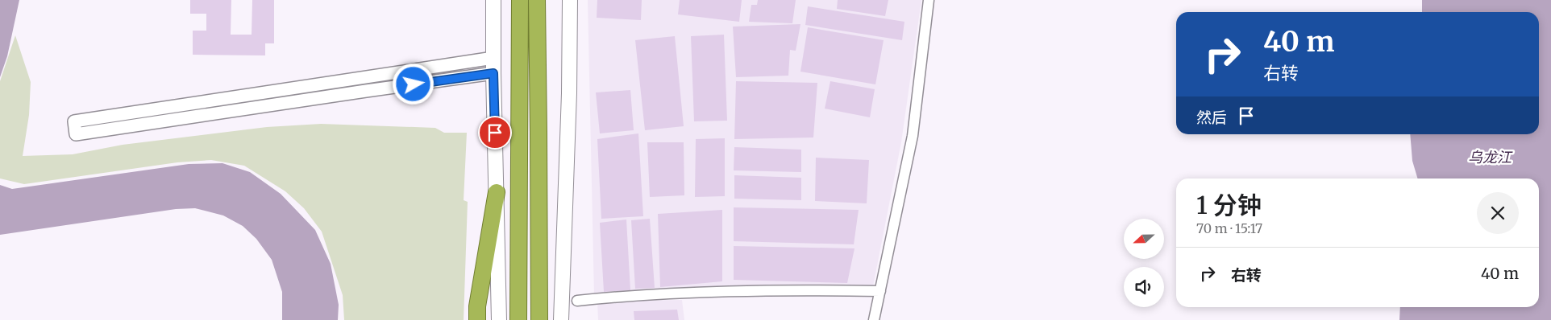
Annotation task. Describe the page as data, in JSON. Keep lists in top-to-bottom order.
{
  "water": ["乌龙江"],
  "north": "left",
  "page": {
    "turn": ["40 m", "右转"],
    "then": "然后",
    "heading": ["1 分钟", "70 m · 15:17"],
    "list": [
      {
        "name": "右转",
        "value": "40 m"
      }
    ]
  }
}
